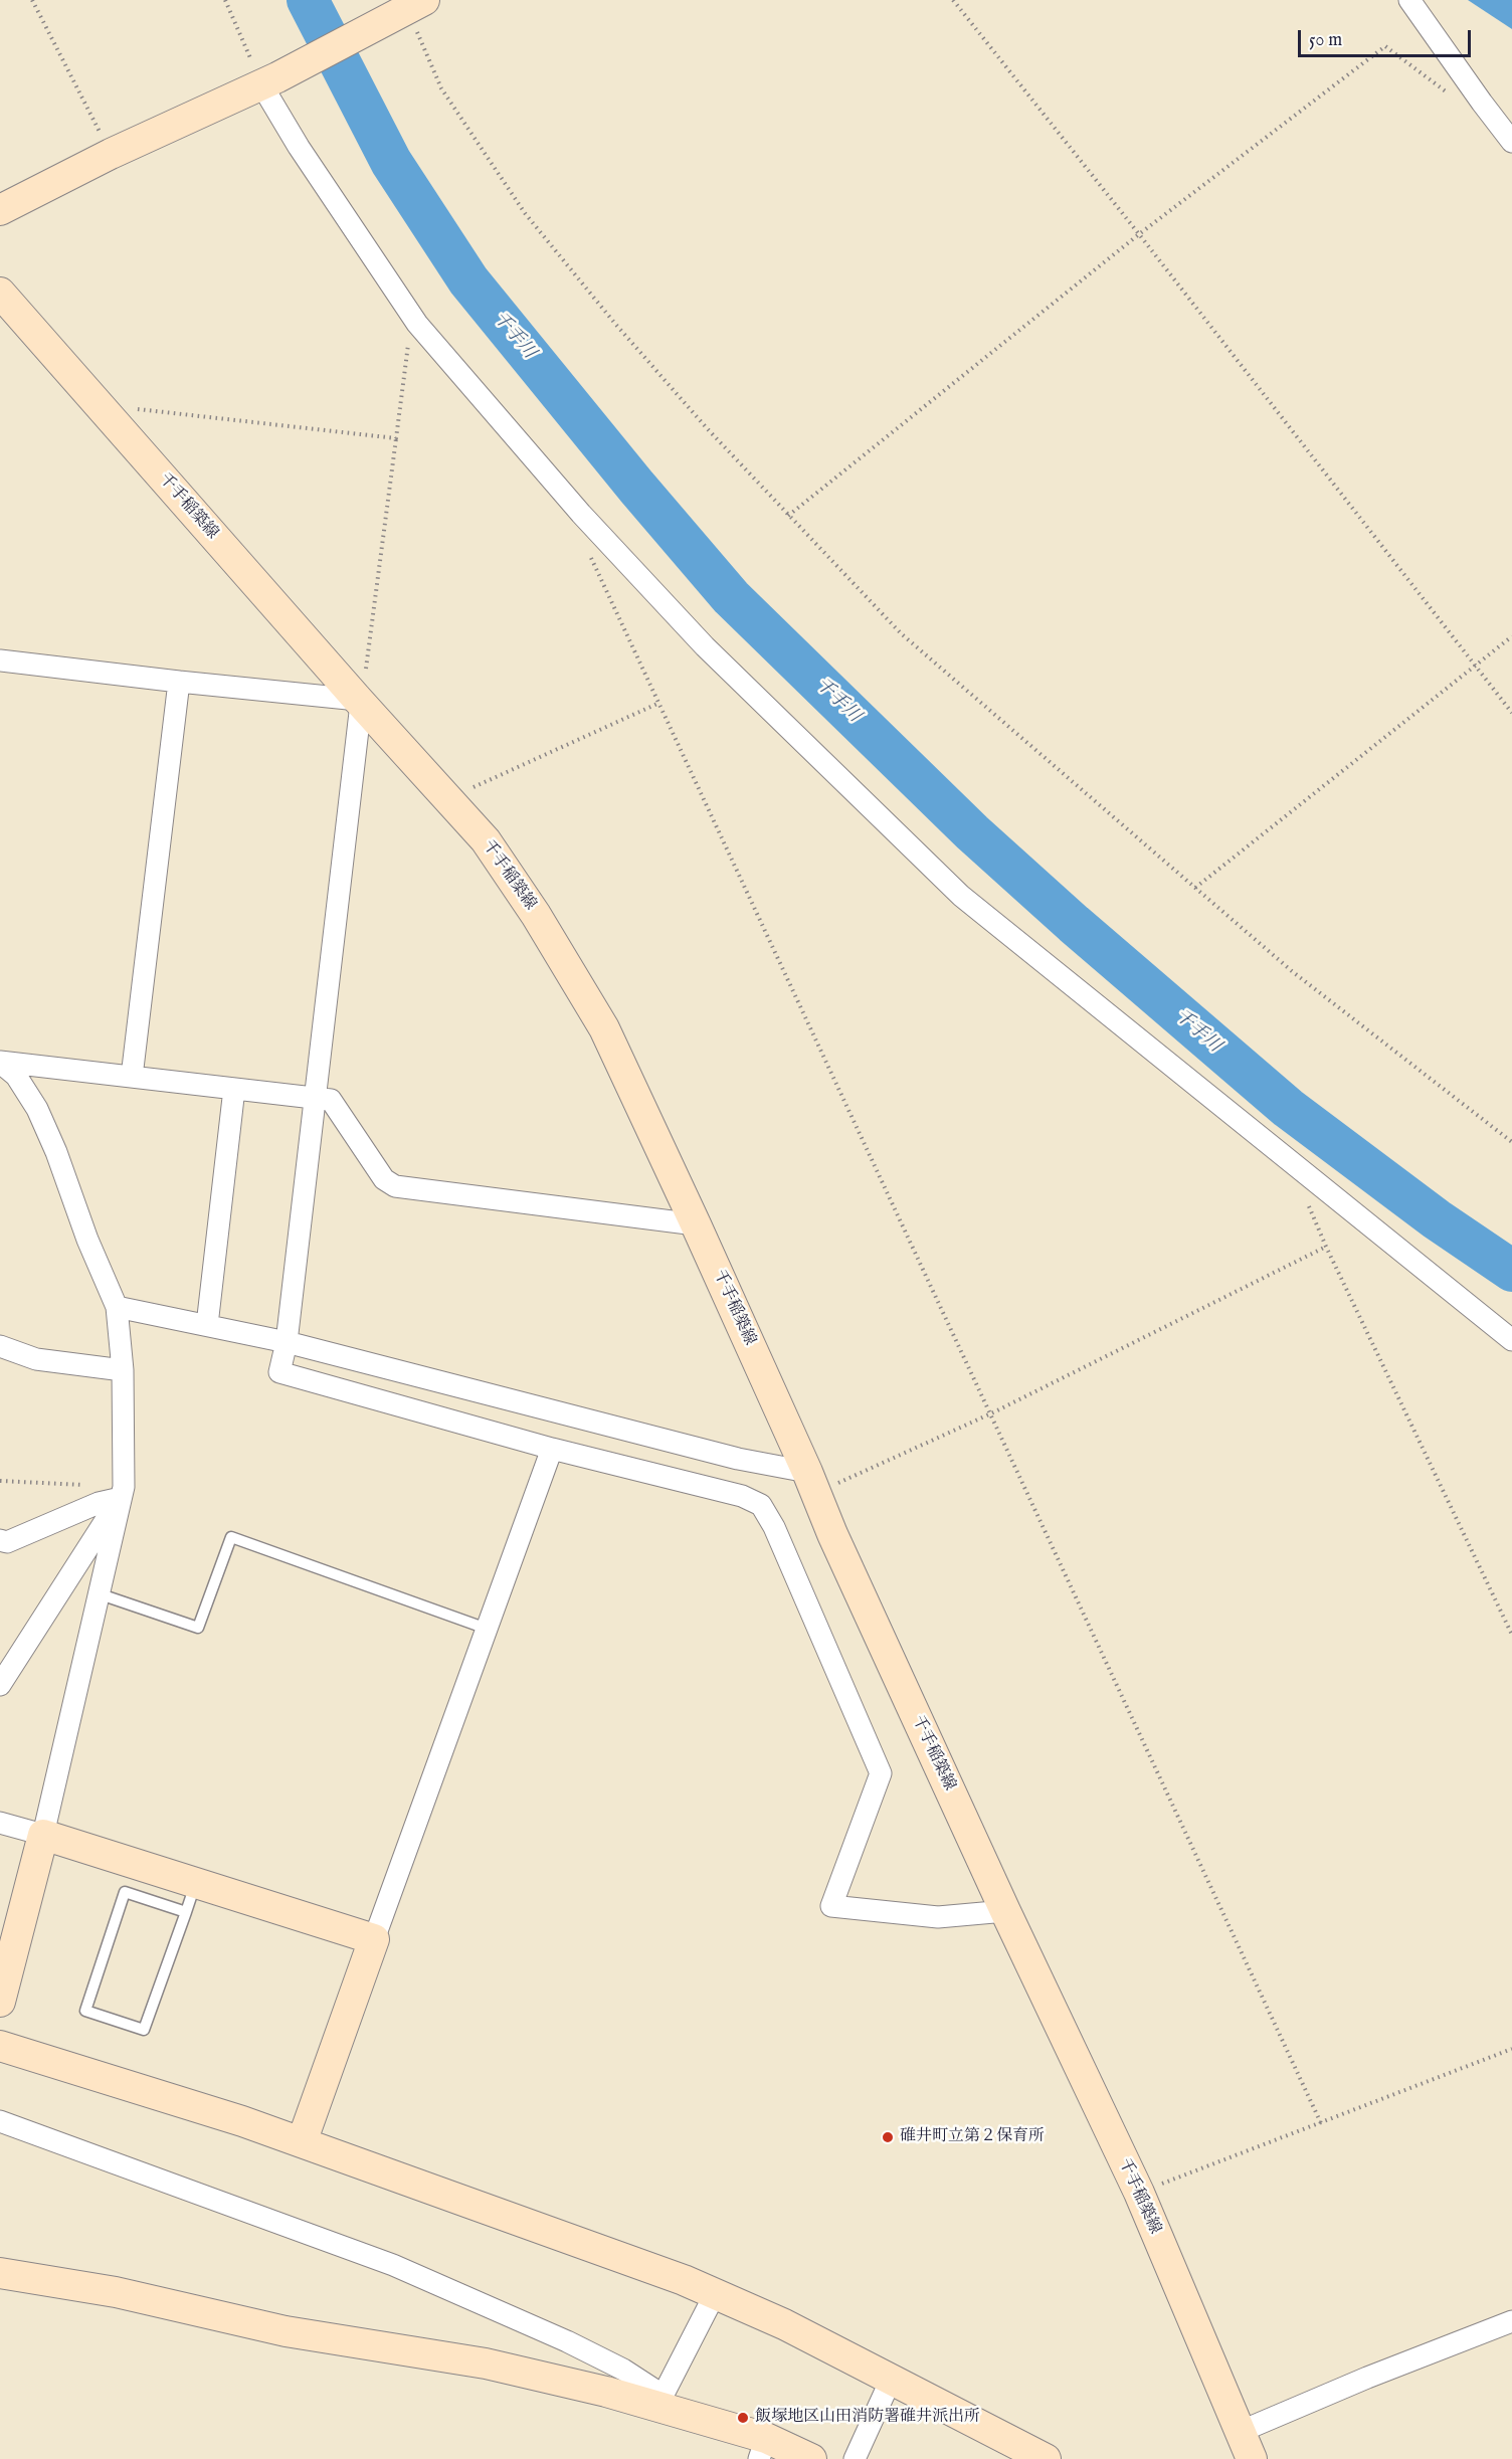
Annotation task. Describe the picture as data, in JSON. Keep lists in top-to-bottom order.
{
  "streets": {
    "street": ["千手稲築線"]
  },
  "water": ["千手川"],
  "places": ["碓井町立第２保育所", "飯塚地区山田消防署碓井派出所"],
  "scale_bar": "50 m"
}
